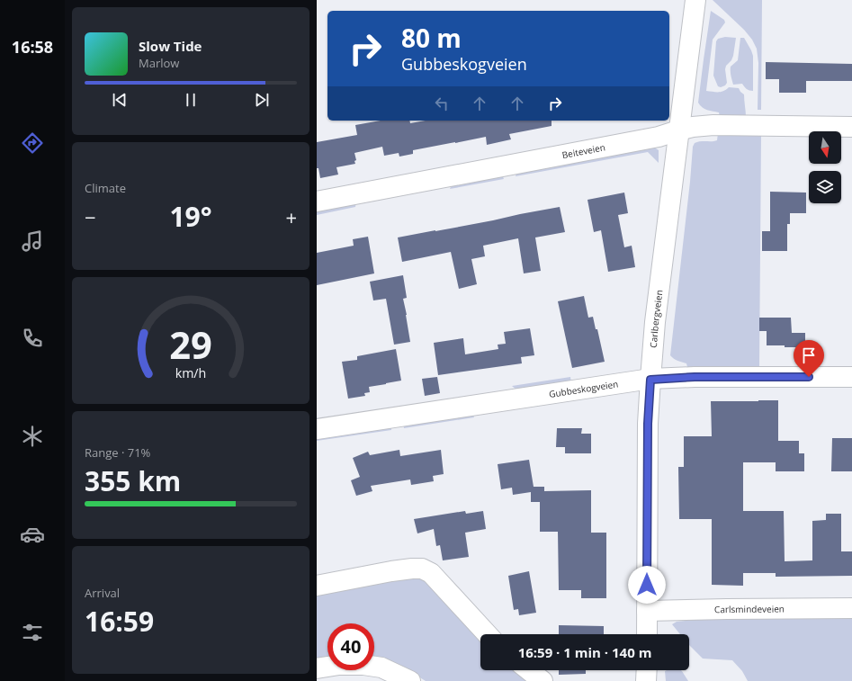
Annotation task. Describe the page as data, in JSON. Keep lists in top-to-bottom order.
{
  "streets": {
    "street": [
      "Beiteveien",
      "Carlbergveien",
      "Gubbeskogveien",
      "Carlsmindeveien"
    ]
  },
  "crossings": [
    ["Beiteveien", "Carlbergveien"],
    ["Carlbergveien", "Gubbeskogveien"],
    ["Carlbergveien", "Carlsmindeveien"]
  ],
  "north": "bottom",
  "page": {
    "tabs": "16:58",
    "turn": ["80 m", "Gubbeskogveien"],
    "song": ["Slow Tide", "Marlow"],
    "tile": [
      "Climate",
      ["Range · 71%", "355 km"],
      ["Arrival", "16:59"]
    ],
    "heat": ["−", "19°", "+"],
    "limit": "40",
    "trip": "16:59 · 1 min · 140 m",
    "gauge": ["29", "km/h"]
  }
}
